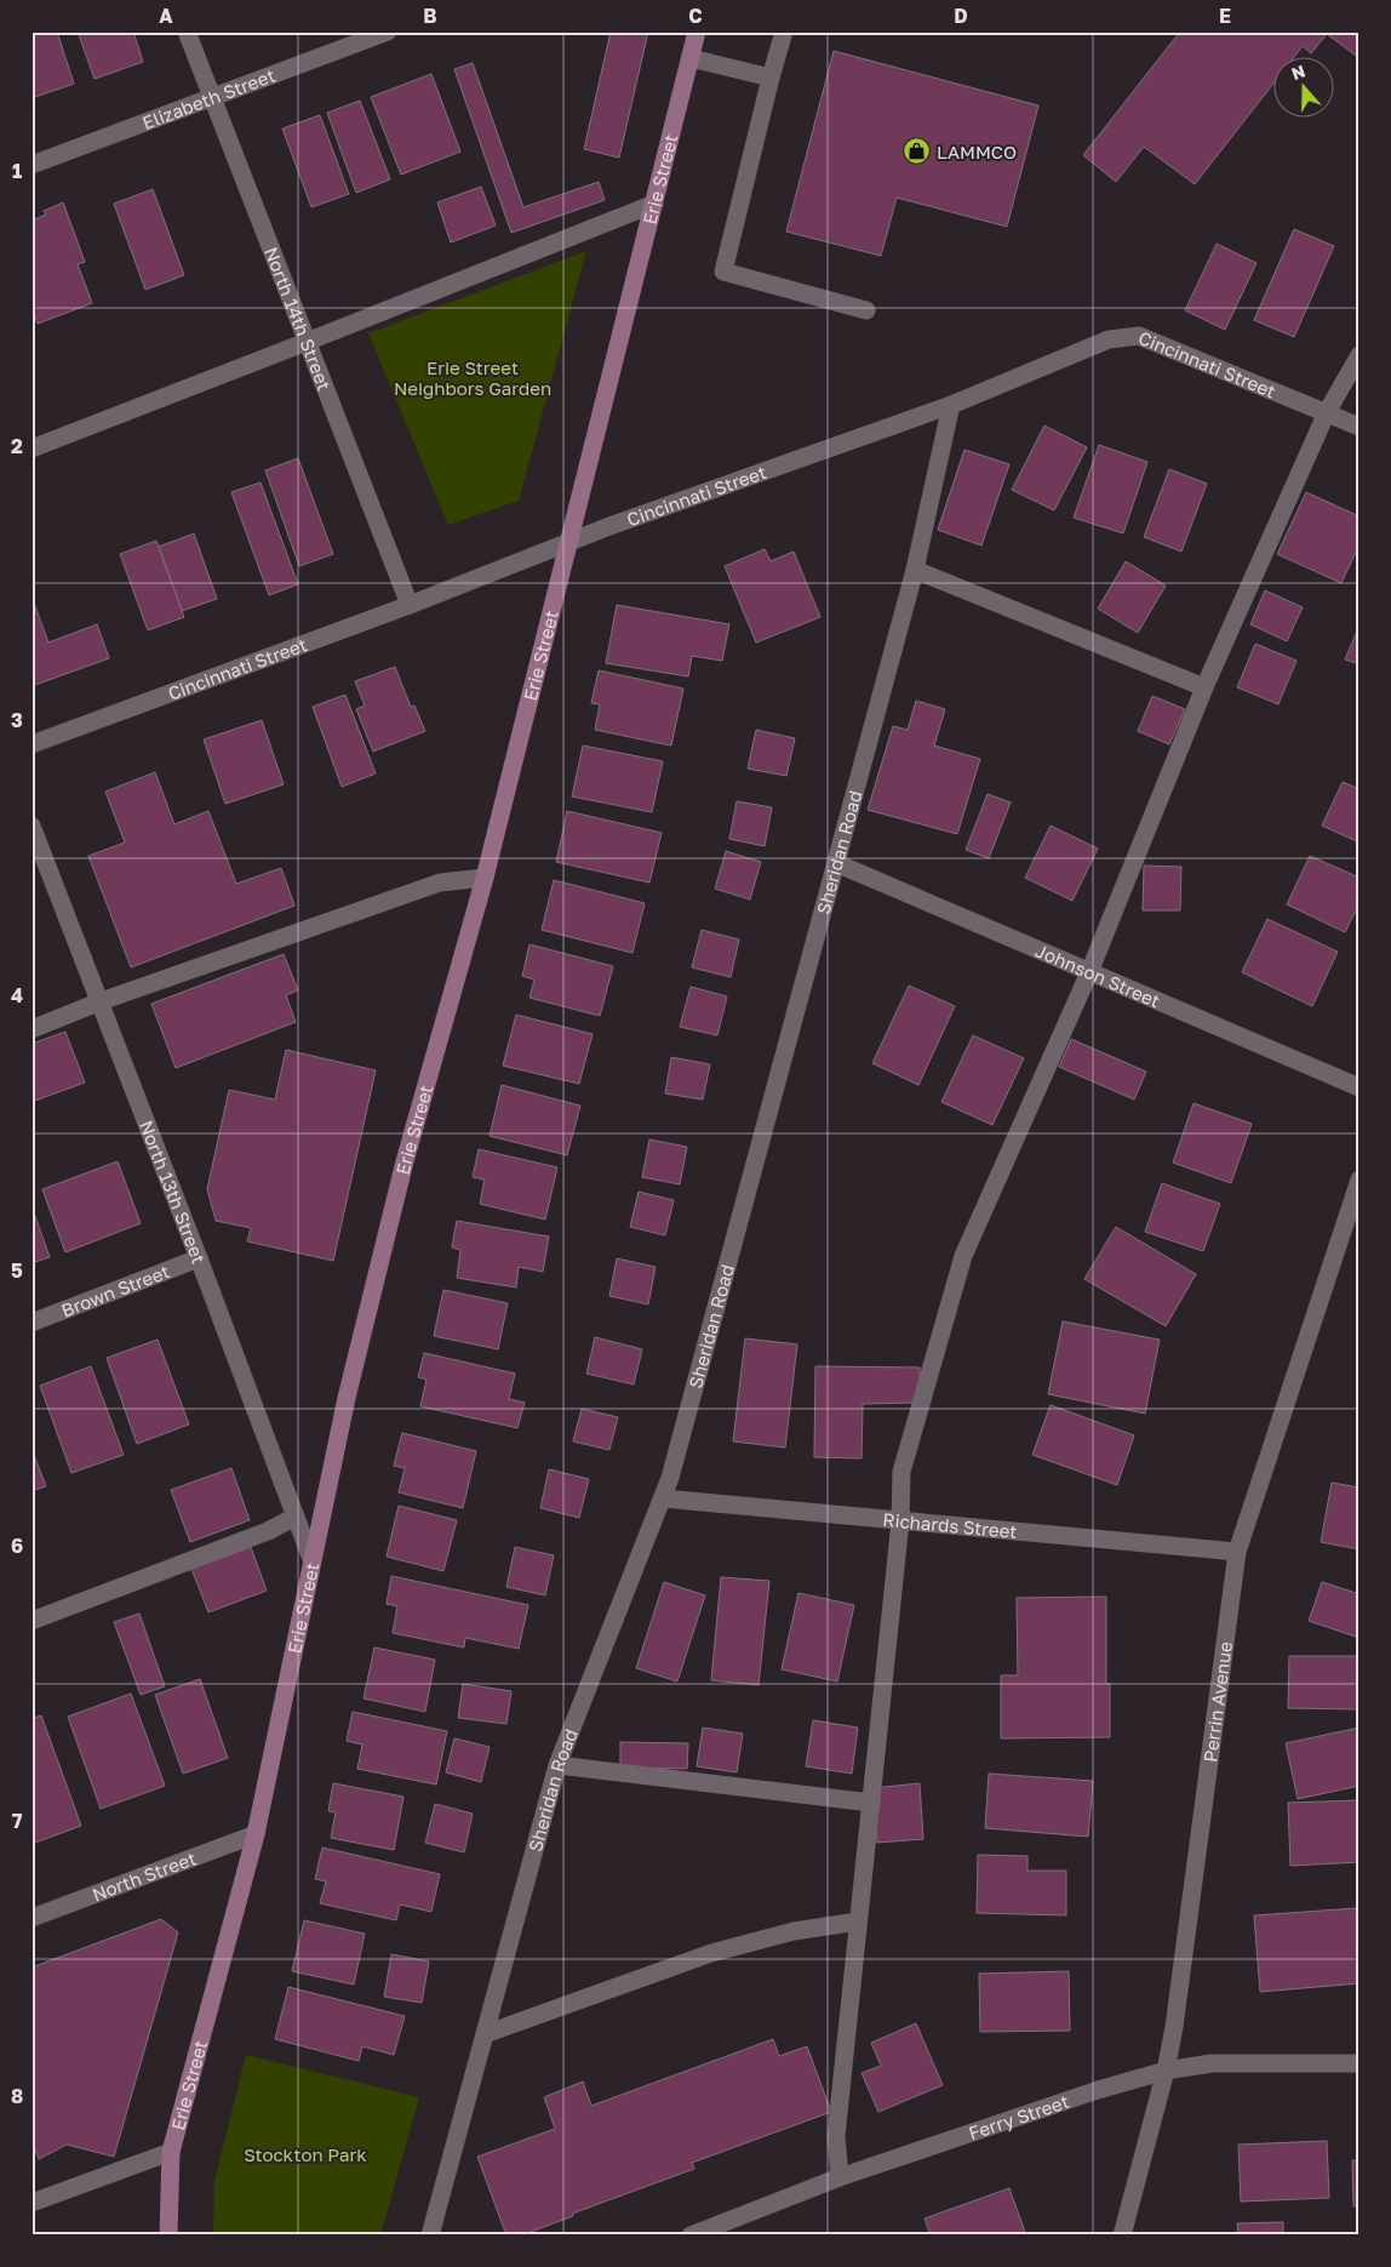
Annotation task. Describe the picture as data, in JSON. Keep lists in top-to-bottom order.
{
  "streets": {
    "street": [
      "Elizabeth Street",
      "Erie Street",
      "North 14th Street",
      "Cincinnati Street",
      "Sheridan Road",
      "Johnson Street",
      "North 13th Street",
      "Brown Street",
      "Richards Street",
      "Perrin Avenue",
      "North Street",
      "Ferry Street"
    ]
  },
  "crossings": [
    ["Elizabeth Street", "North 14th Street"],
    ["Erie Street", "Cincinnati Street"],
    ["Erie Street", "North 13th Street"],
    ["Erie Street", "North Street"],
    ["North 14th Street", "Cincinnati Street"],
    ["Cincinnati Street", "Sheridan Road"],
    ["Sheridan Road", "Johnson Street"],
    ["Sheridan Road", "Richards Street"],
    ["North 13th Street", "Brown Street"],
    ["Richards Street", "Perrin Avenue"],
    ["Perrin Avenue", "Ferry Street"]
  ],
  "parks": ["Erie Street Neighbors Garden", "Stockton Park"],
  "places": {
    "shop": ["LAMMCO"]
  },
  "north": "top",
  "grid": {
    "columns": [
      "A",
      "B",
      "C",
      "D",
      "E"
    ],
    "rows": [
      "1",
      "2",
      "3",
      "4",
      "5",
      "6",
      "7",
      "8"
    ]
  }
}
